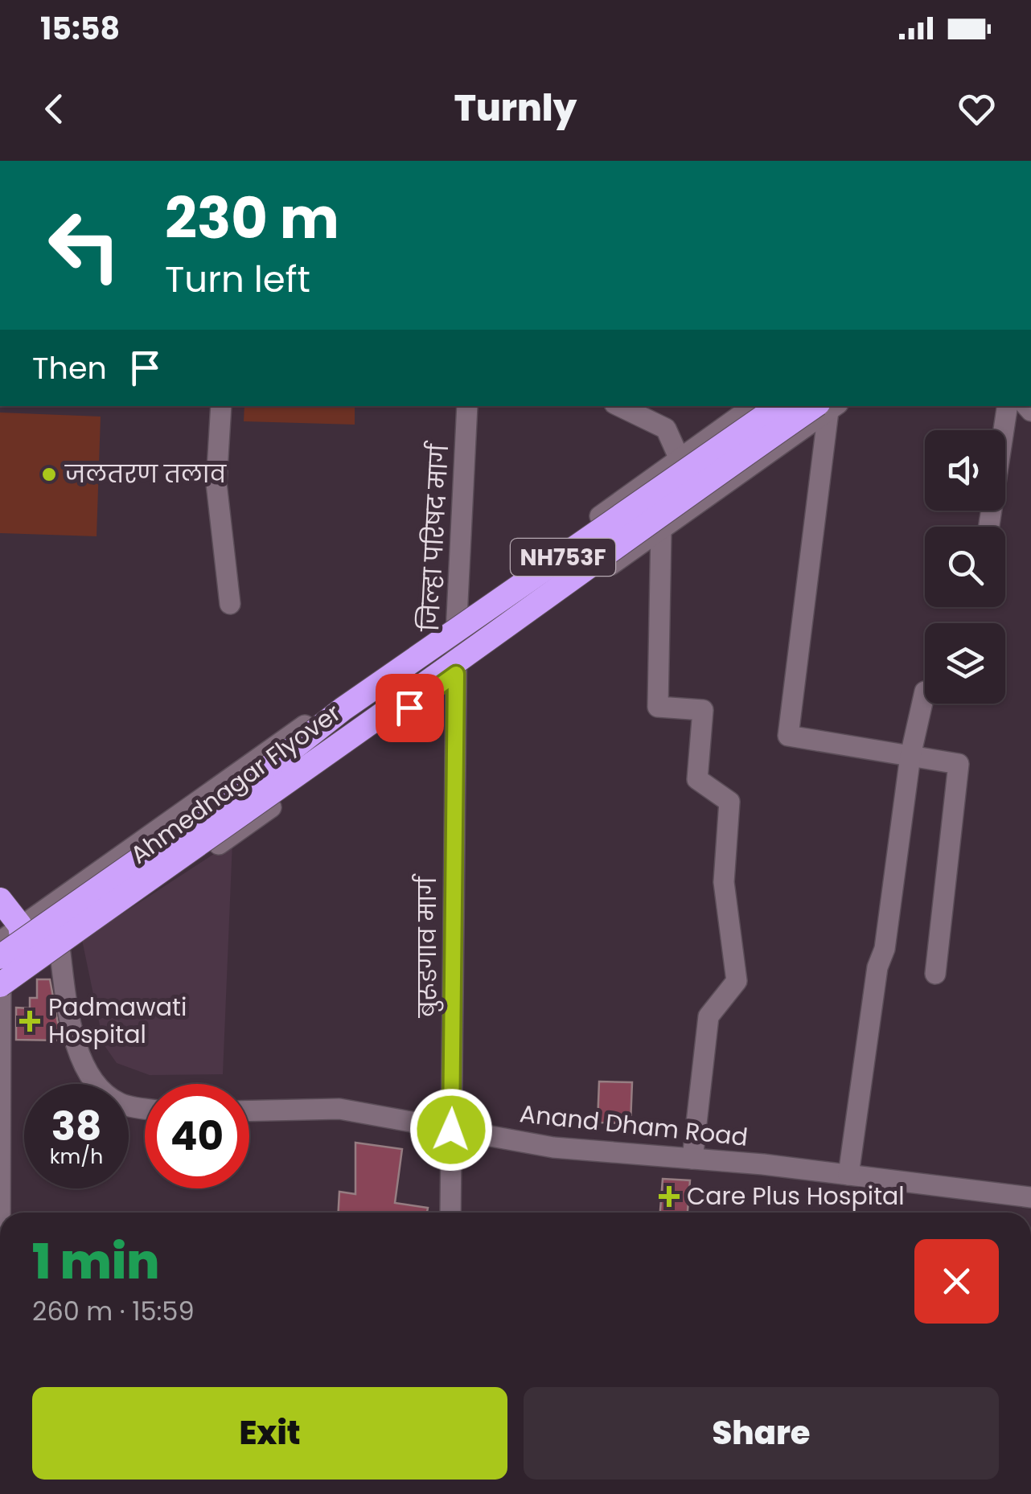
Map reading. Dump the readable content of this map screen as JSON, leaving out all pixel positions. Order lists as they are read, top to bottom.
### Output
{
  "streets": {
    "highway": ["NH753F", "Ahmednagar Flyover"],
    "street": ["जिल्हा परिषद मार्ग", "बुरूडगाव मार्ग", "Anand Dham Road"]
  },
  "crossings": [
    ["जिल्हा परिषद मार्ग", "बुरूडगाव मार्ग"],
    ["बुरूडगाव मार्ग", "Anand Dham Road"]
  ],
  "places": {
    "other": ["जलतरण तलाव"],
    "health": ["Padmawati Hospital", "Care Plus Hospital"]
  },
  "page": {
    "status": "15:58",
    "header": "Turnly",
    "turn": ["230 m", "Turn left"],
    "then": "Then",
    "speed": "38 km/h",
    "limit": "40",
    "heading": ["1 min", "260 m · 15:59"],
    "buttons": ["Exit", "Share"]
  }
}
